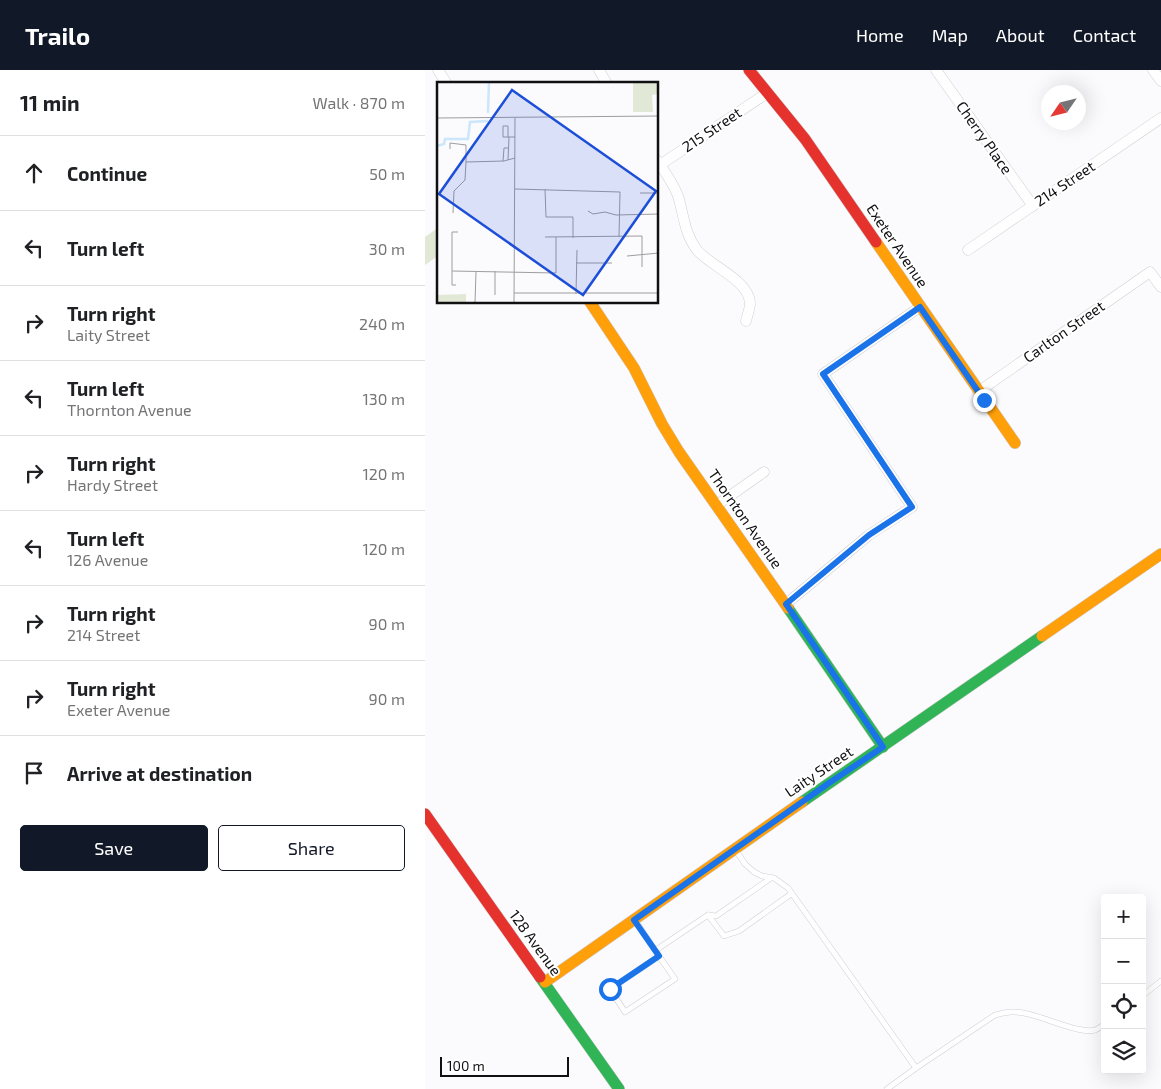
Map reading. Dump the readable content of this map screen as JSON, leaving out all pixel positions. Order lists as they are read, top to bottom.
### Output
{
  "streets": {
    "street": [
      "215 Street",
      "Cherry Place",
      "214 Street",
      "Exeter Avenue",
      "Carlton Street",
      "Thornton Avenue",
      "Laity Street",
      "128 Avenue"
    ]
  },
  "crossings": [
    ["215 Street", "Exeter Avenue"],
    ["Cherry Place", "214 Street"],
    ["Exeter Avenue", "Carlton Street"],
    ["Thornton Avenue", "Laity Street"],
    ["Laity Street", "128 Avenue"]
  ],
  "scale_bar": "100 m",
  "north": "bottom left",
  "page": {
    "header": "Trailo",
    "nav": [
      "Home",
      "Map",
      "About",
      "Contact"
    ],
    "heading": ["11 min", "Walk · 870 m"],
    "list": [
      ["Continue", "50 m"],
      ["Turn left", "30 m"],
      ["Turn right", "Laity Street", "240 m"],
      ["Turn left", "Thornton Avenue", "130 m"],
      ["Turn right", "Hardy Street", "120 m"],
      ["Turn left", "126 Avenue", "120 m"],
      ["Turn right", "214 Street", "90 m"],
      ["Turn right", "Exeter Avenue", "90 m"],
      "Arrive at destination"
    ],
    "buttons": ["Save", "Share"],
    "map_buttons": ["+", "−"],
    "scale": "100 m"
  }
}
